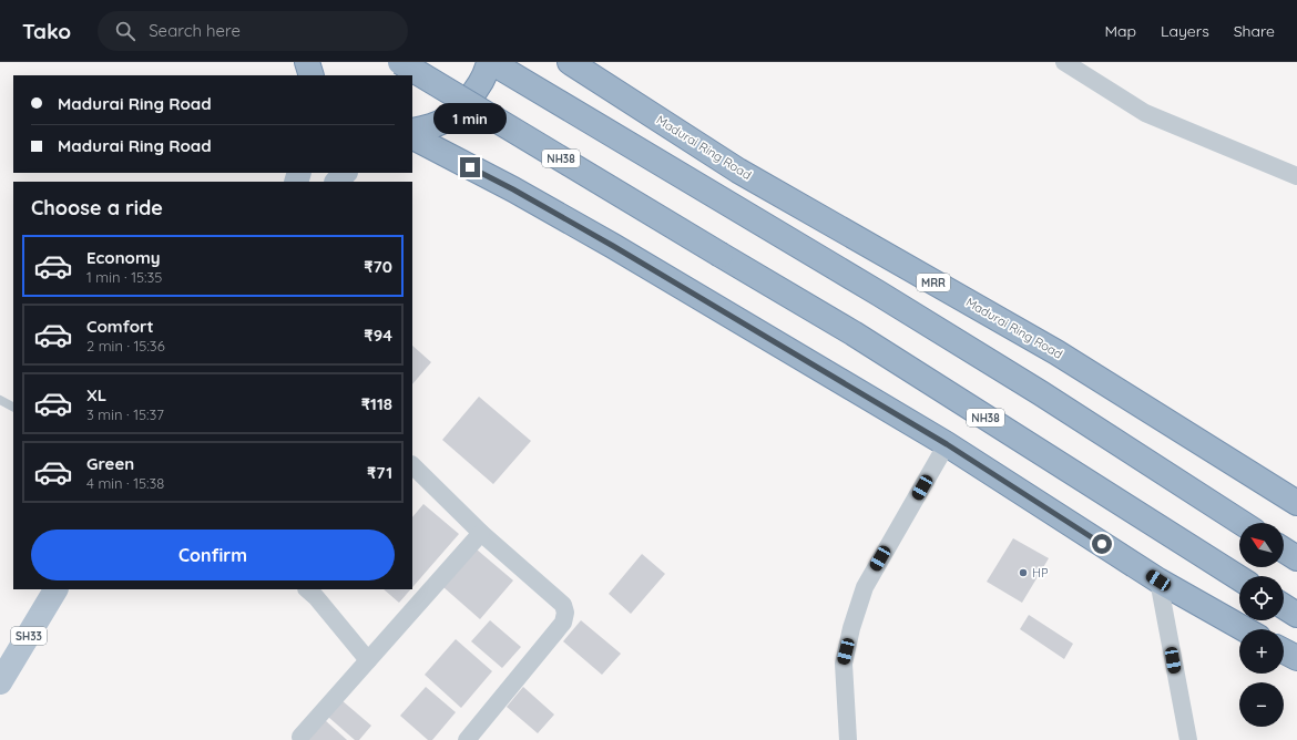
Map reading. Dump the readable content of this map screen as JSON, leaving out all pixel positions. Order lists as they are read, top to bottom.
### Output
{
  "streets": {
    "highway": ["Madurai Ring Road", "NH38", "MRR"],
    "main road": ["SH33"]
  },
  "places": ["HP"],
  "north": "top left",
  "page": {
    "header": "Tako",
    "search": "Search here",
    "nav": ["Map", "Layers", "Share"],
    "banner": ["Madurai Ring Road", "Madurai Ring Road"],
    "bubble": "1 min",
    "heading": "Choose a ride",
    "list": [
      {
        "name": "Economy",
        "note": "1 min · 15:35",
        "value": "₹70"
      },
      {
        "name": "Comfort",
        "note": "2 min · 15:36",
        "value": "₹94"
      },
      {
        "name": "XL",
        "note": "3 min · 15:37",
        "value": "₹118"
      },
      {
        "name": "Green",
        "note": "4 min · 15:38",
        "value": "₹71"
      }
    ],
    "buttons": "Confirm",
    "map_buttons": ["+", "−"]
  }
}
